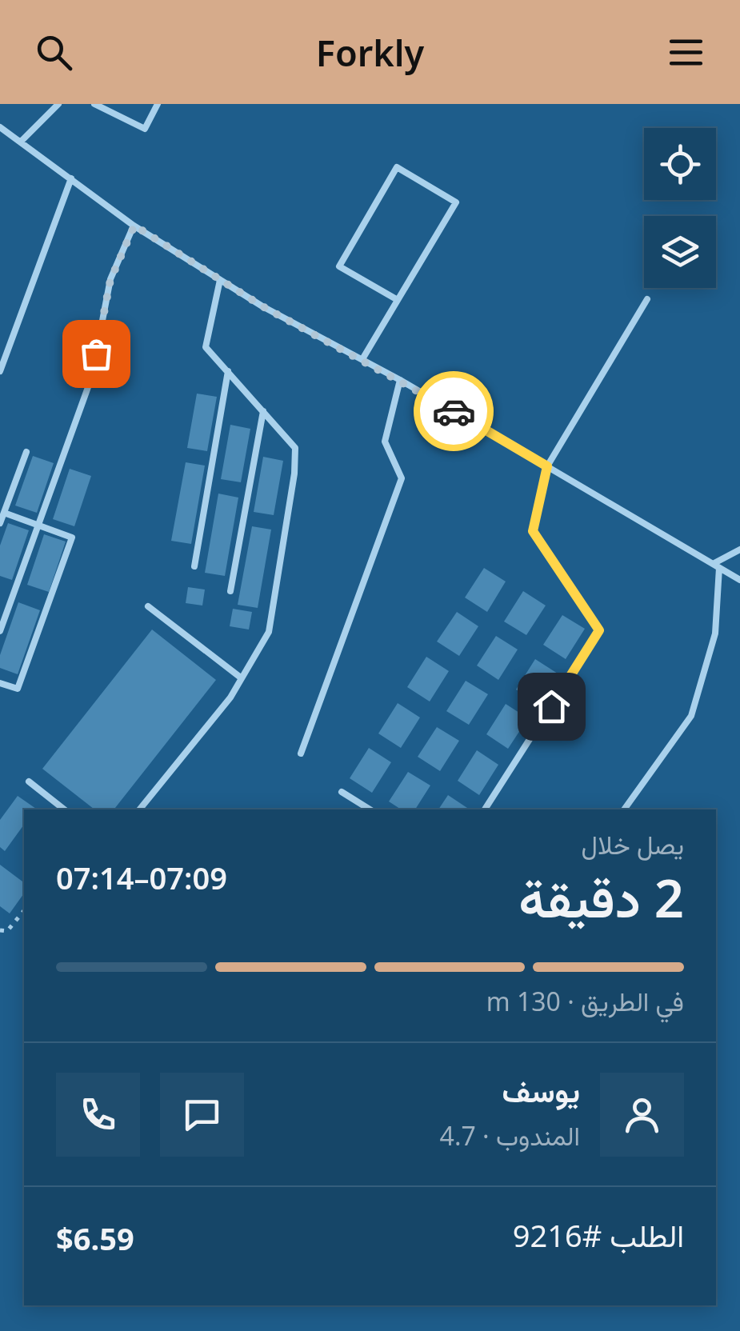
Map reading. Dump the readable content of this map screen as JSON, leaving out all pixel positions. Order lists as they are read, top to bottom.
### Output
{
  "page": {
    "header": "Forkly",
    "heading": ["2 دقيقة", "يصل خلال", "07:09–07:14"],
    "panel": [
      "يوسف",
      "المندوب · 4.7",
      "الطلب #9216",
      "$6.59"
    ],
    "bar": "في الطريق · 130 m"
  }
}
